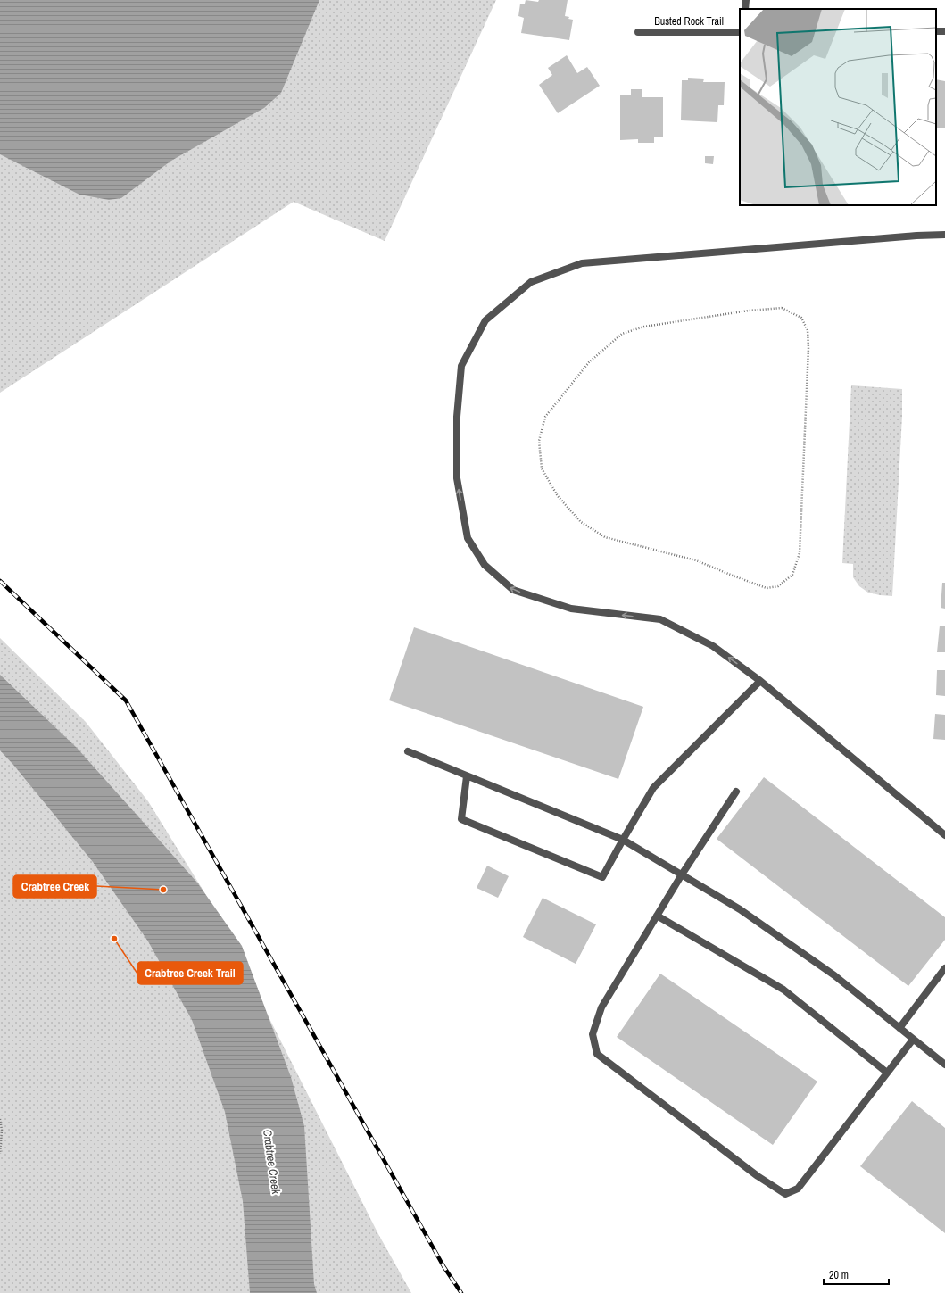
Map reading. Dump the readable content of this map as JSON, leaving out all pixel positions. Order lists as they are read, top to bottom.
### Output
{
  "streets": {
    "street": ["Busted Rock Trail"]
  },
  "water": ["Crabtree Creek"],
  "places": ["Crabtree Creek", "Crabtree Creek Trail"],
  "scale_bar": "20 m"
}
